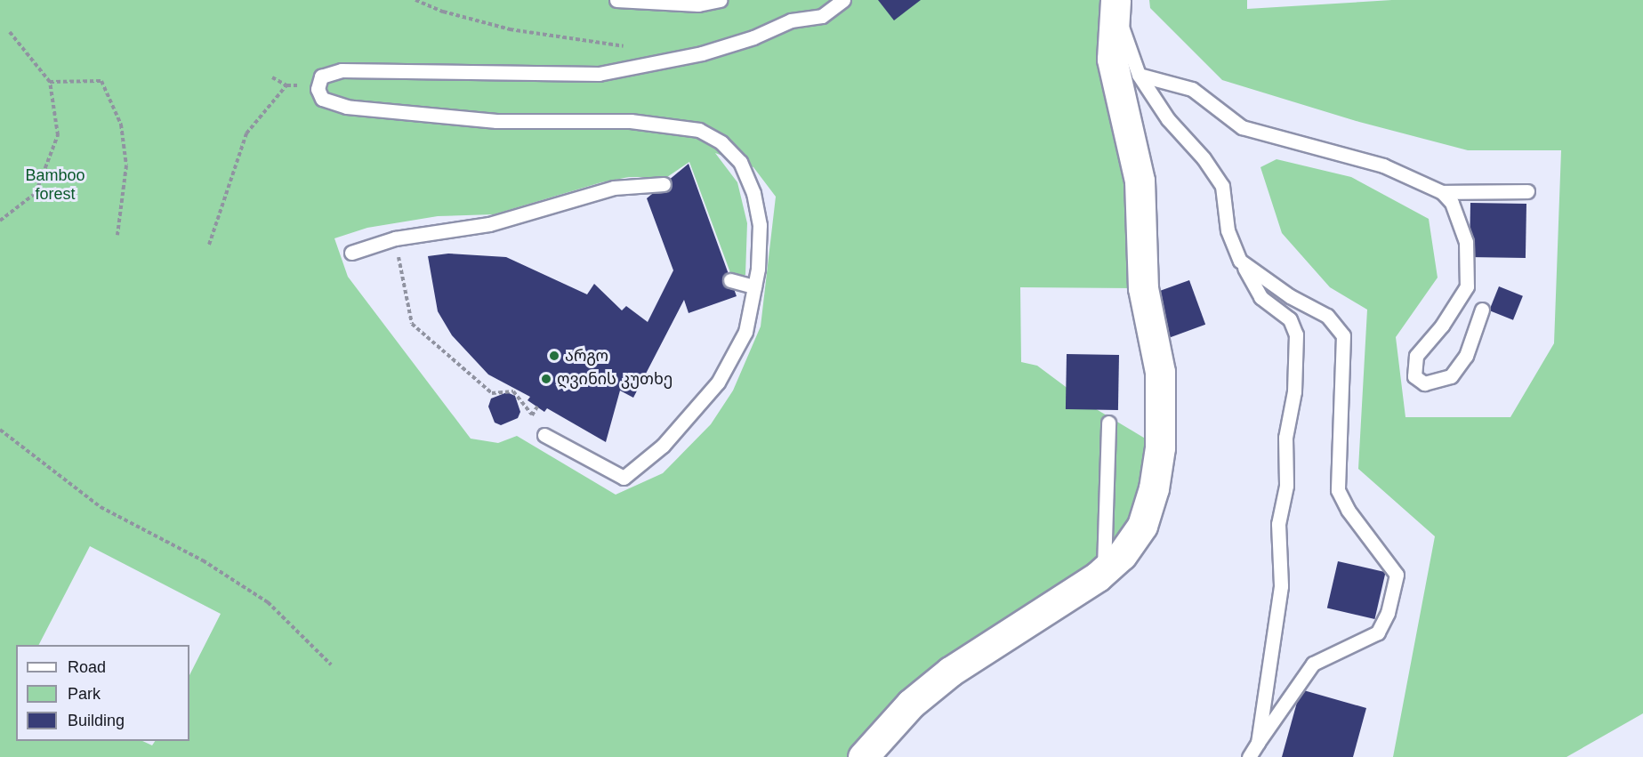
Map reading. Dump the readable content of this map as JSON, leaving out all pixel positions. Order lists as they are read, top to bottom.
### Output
{
  "parks": ["Bamboo forest"],
  "places": ["არგო", "ღვინის კუთხე"],
  "legend": ["Road", "Park", "Building"]
}
